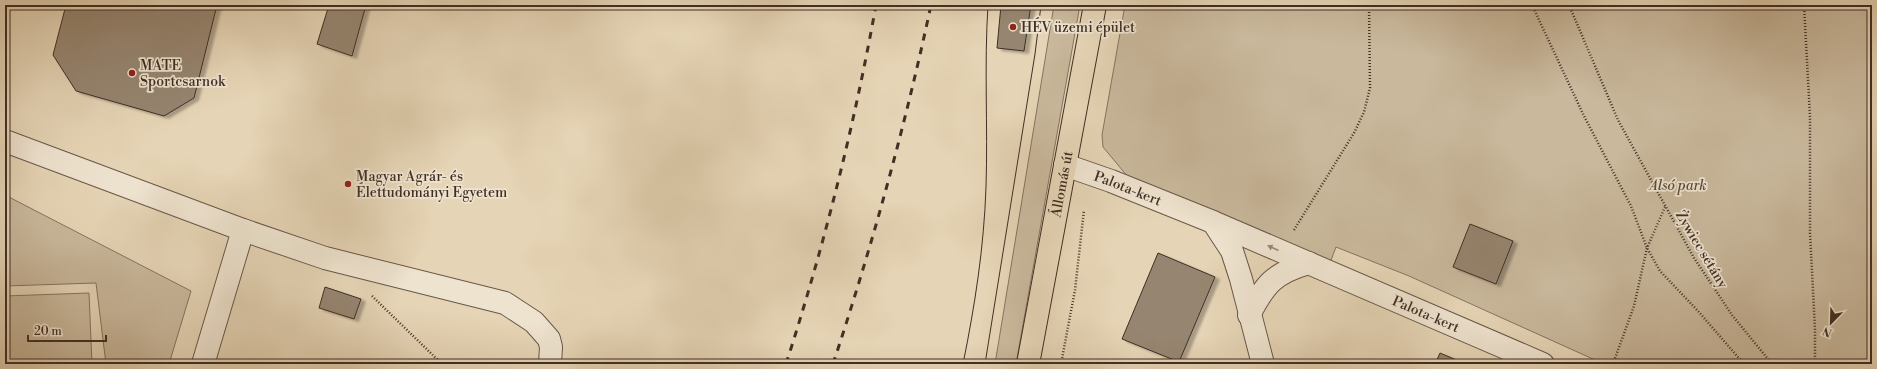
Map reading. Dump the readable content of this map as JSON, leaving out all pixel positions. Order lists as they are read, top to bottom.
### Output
{
  "streets": {
    "main road": ["Állomás út"],
    "street": ["Palota-kert"],
    "path": ["Żywiec sétány"]
  },
  "crossings": [
    ["Állomás út", "Palota-kert"]
  ],
  "parks": ["Alsó park"],
  "places": ["HÉV üzemi épület", "MATE Sportcsarnok", "Magyar Agrár- és Élettudományi Egyetem"],
  "scale_bar": "20 m",
  "north": "bottom left"
}
